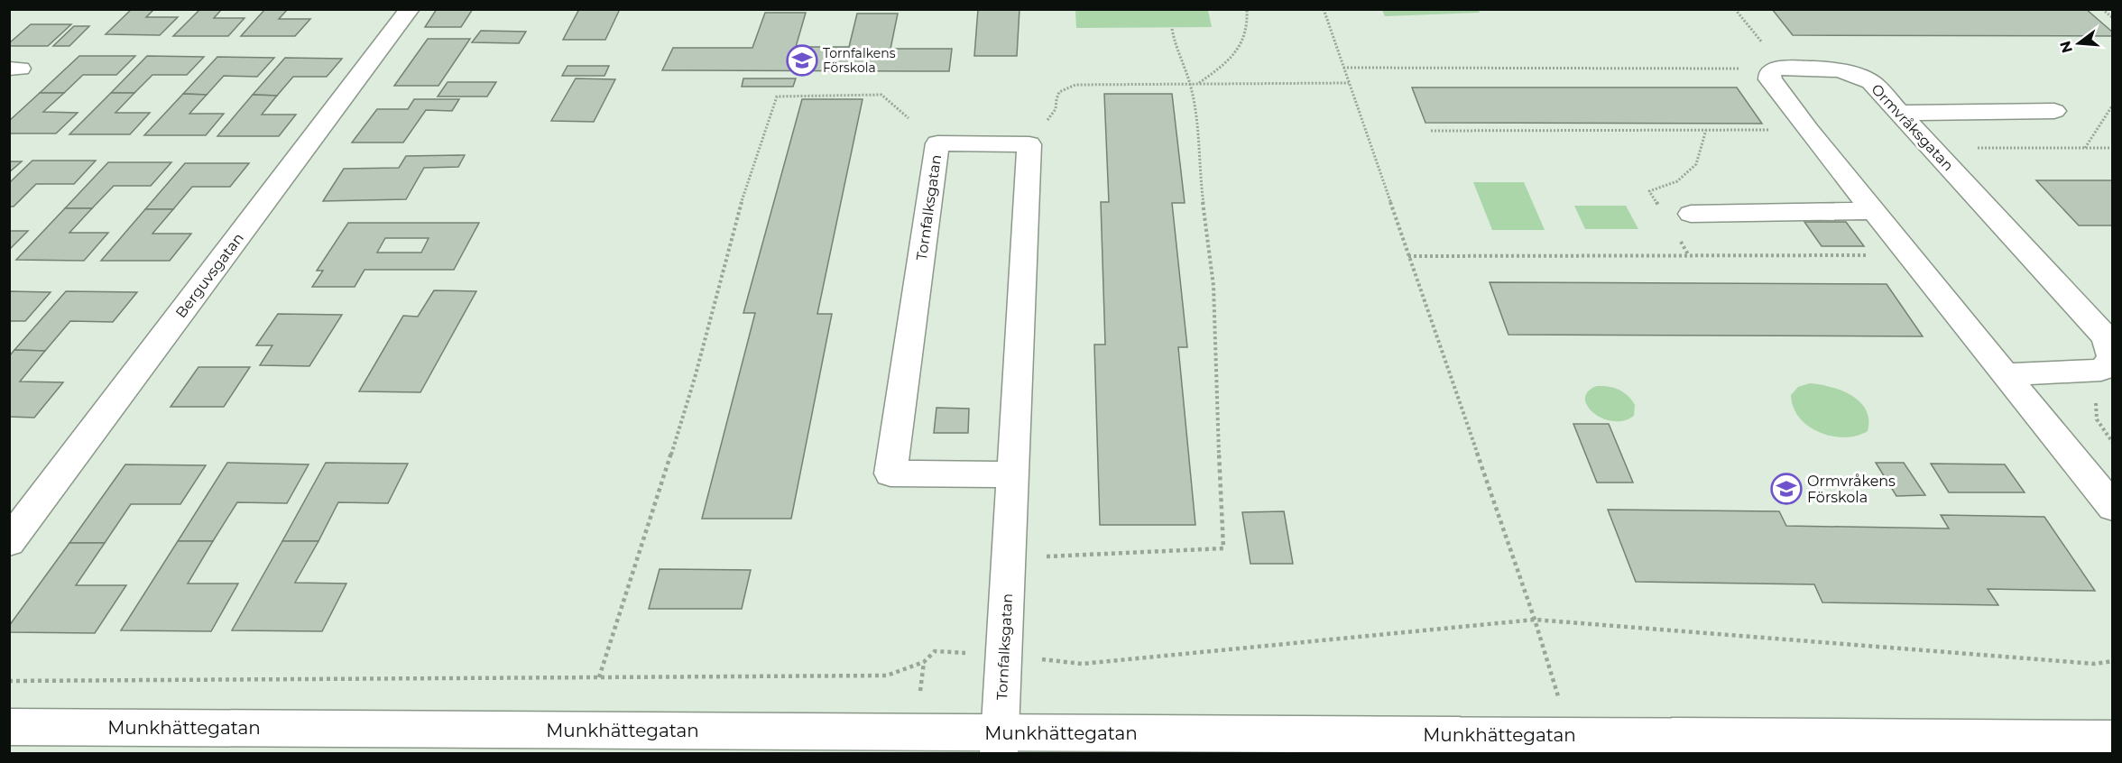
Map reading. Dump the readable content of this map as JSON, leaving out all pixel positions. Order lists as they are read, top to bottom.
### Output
{
  "streets": {
    "street": [
      "Ormvråksgatan",
      "Tornfalksgatan",
      "Berguvsgatan",
      "Munkhättegatan"
    ]
  },
  "crossings": [
    ["Tornfalksgatan", "Munkhättegatan"]
  ],
  "places": {
    "school or university": ["Tornfalkens Förskola", "Ormvråkens Förskola"]
  },
  "north": "left"
}
